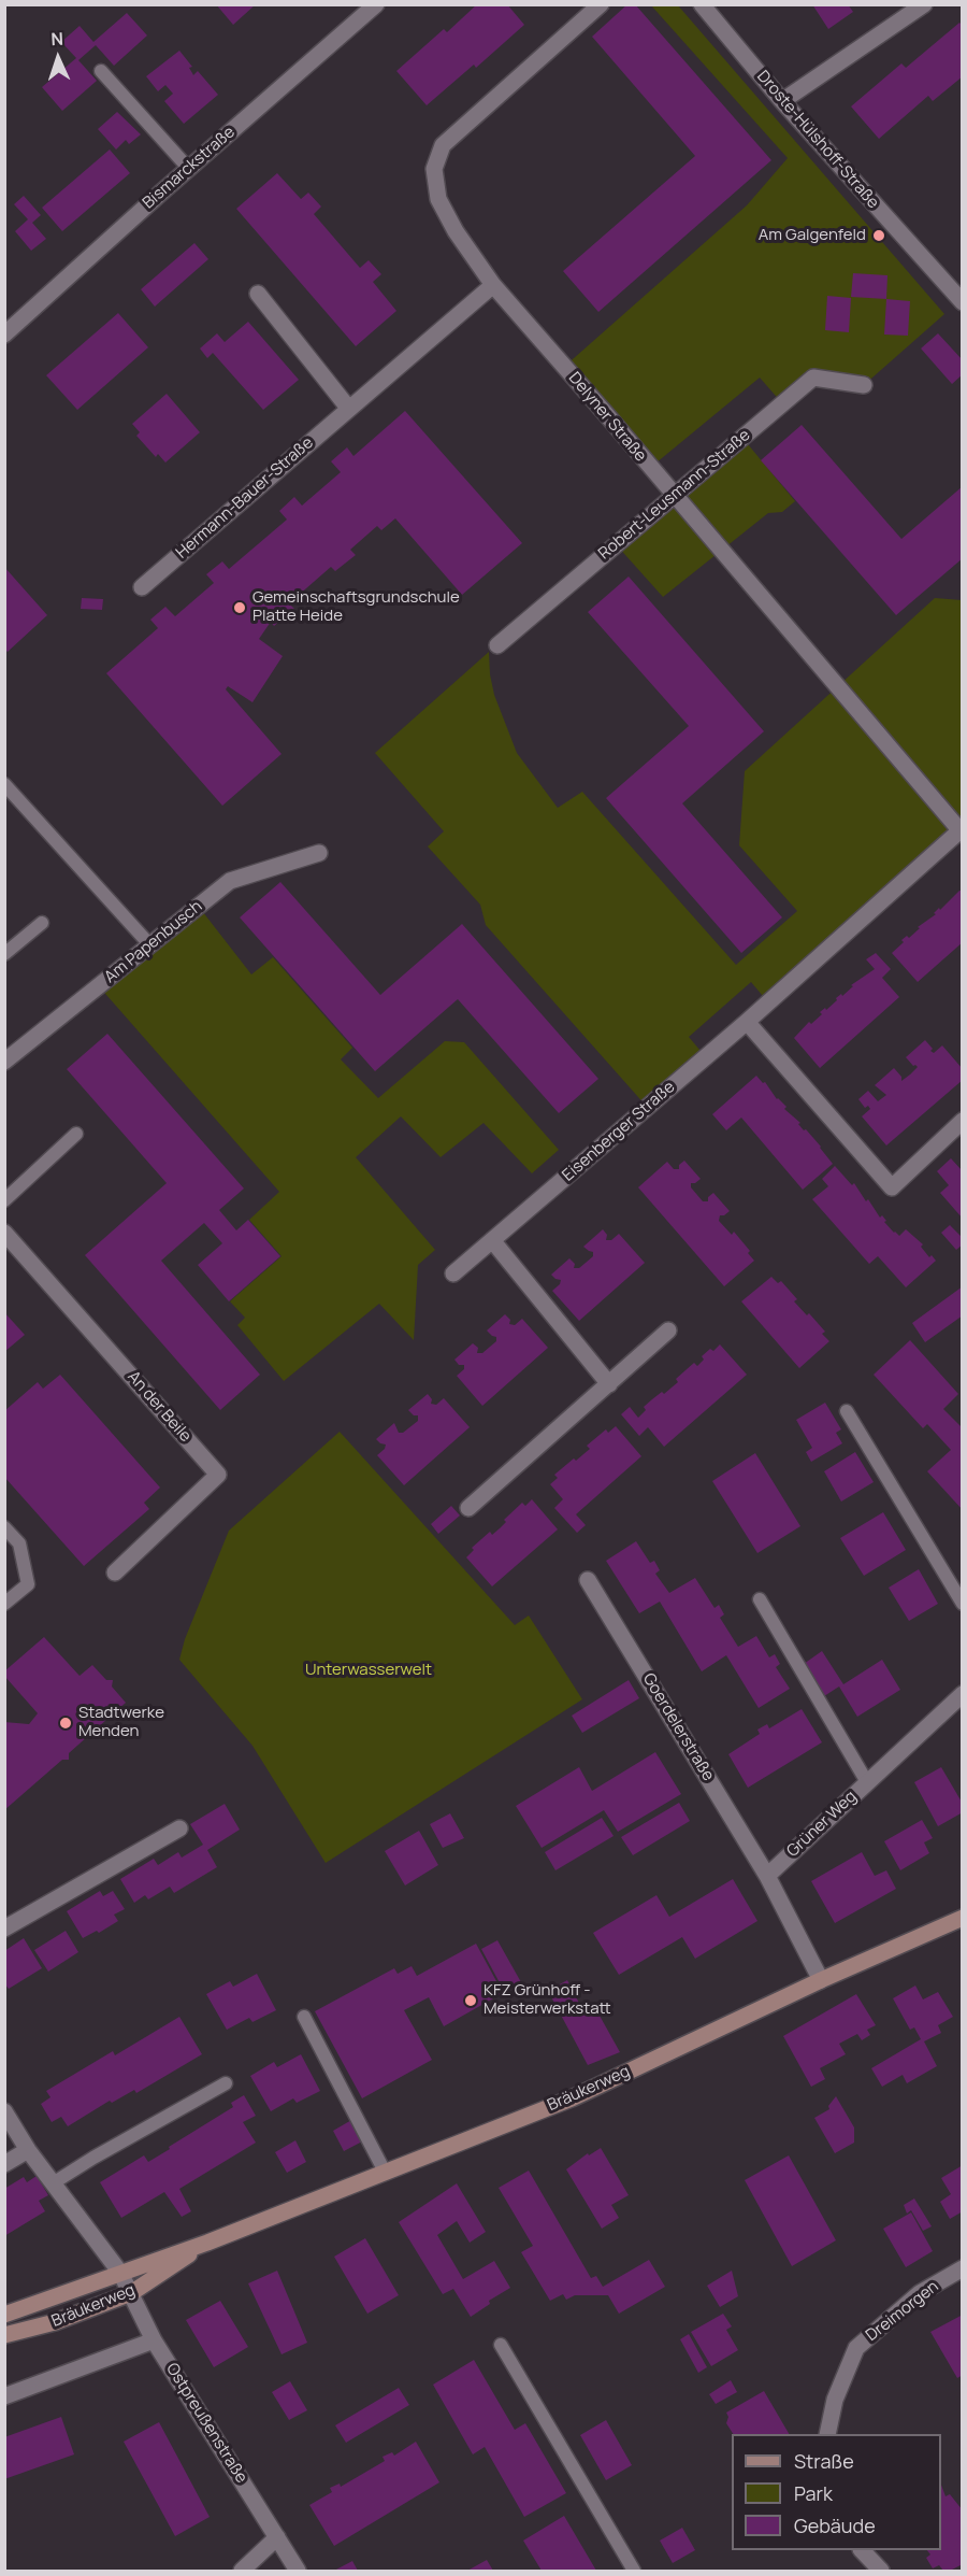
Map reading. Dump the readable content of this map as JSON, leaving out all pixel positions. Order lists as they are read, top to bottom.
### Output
{
  "streets": {
    "main road": ["Bräukerweg"],
    "street": [
      "Droste-Hülshoff-Straße",
      "Bismarckstraße",
      "Delyner Straße",
      "Robert-Leusmann-Straße",
      "Hermann-Bauer-Straße",
      "Am Papenbusch",
      "Eisenberger Straße",
      "An der Beile",
      "Goerdelerstraße",
      "Grüner Weg",
      "Dreimorgen",
      "Ostpreußenstraße"
    ]
  },
  "crossings": [
    ["Delyner Straße", "Robert-Leusmann-Straße"],
    ["Delyner Straße", "Hermann-Bauer-Straße"],
    ["Delyner Straße", "Eisenberger Straße"],
    ["Goerdelerstraße", "Grüner Weg"],
    ["Bräukerweg", "Ostpreußenstraße"]
  ],
  "parks": ["Unterwasserwelt"],
  "places": [
    "Am Galgenfeld",
    "Gemeinschaftsgrundschule Platte Heide",
    "Stadtwerke Menden",
    "KFZ Grünhoff - Meisterwerkstatt"
  ],
  "legend": ["Straße", "Park", "Gebäude"],
  "north": "top"
}
